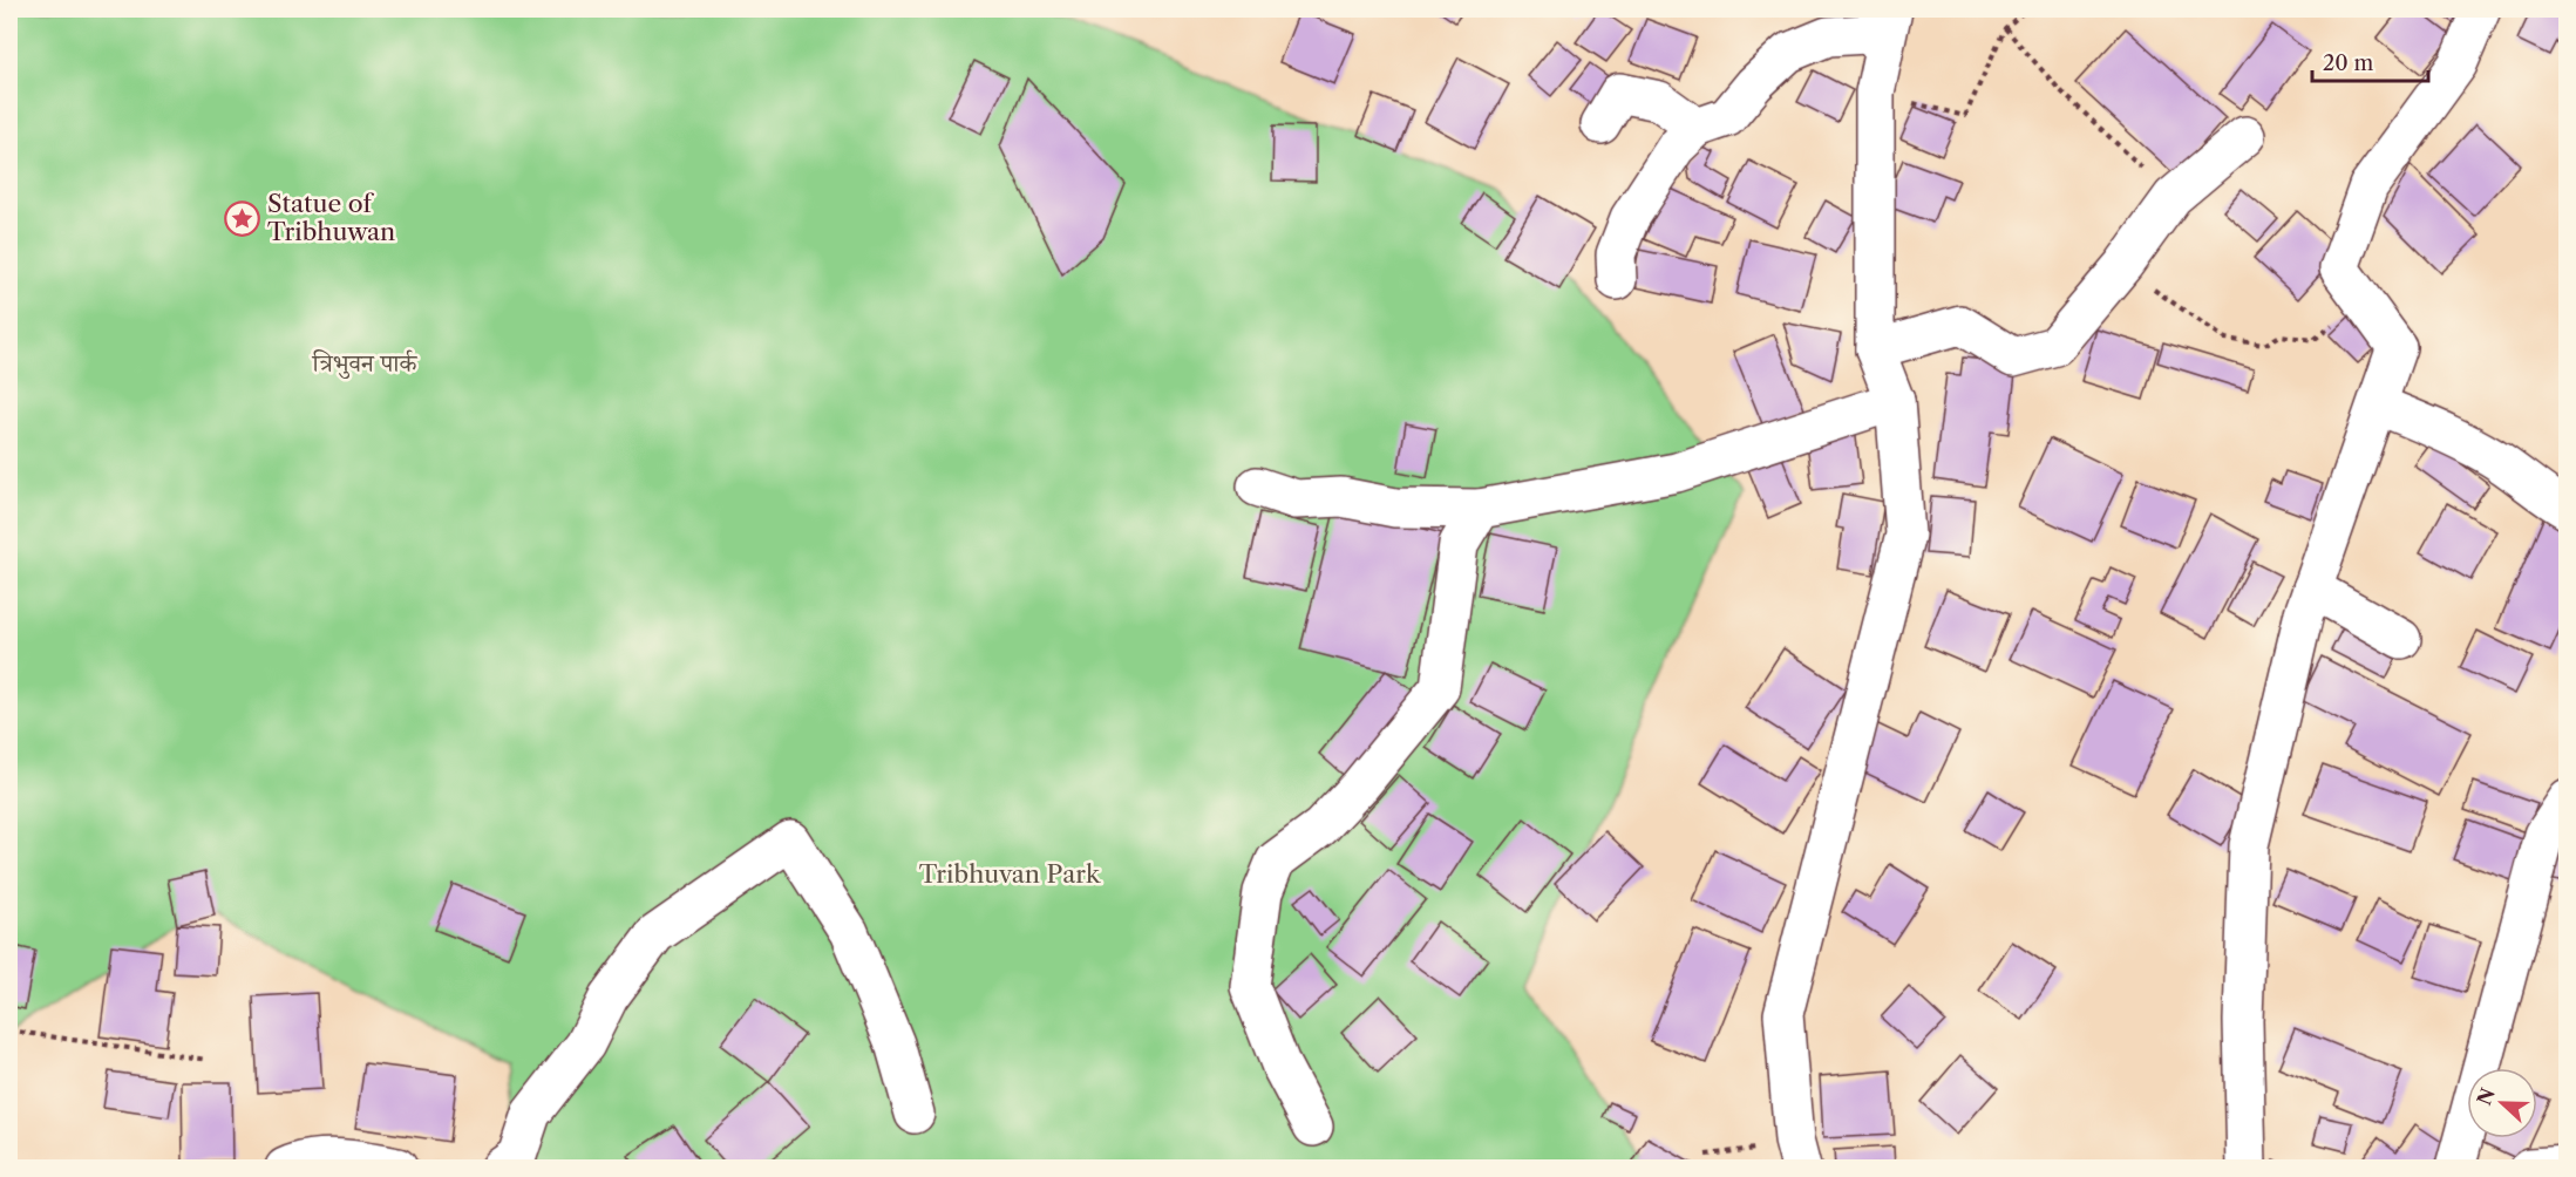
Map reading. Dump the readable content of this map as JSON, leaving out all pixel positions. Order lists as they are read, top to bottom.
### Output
{
  "parks": ["त्रिभुवन पार्क", "Tribhuvan Park"],
  "places": {
    "place": ["Statue of Tribhuwan"]
  },
  "scale_bar": "20 m",
  "north": "left"
}
